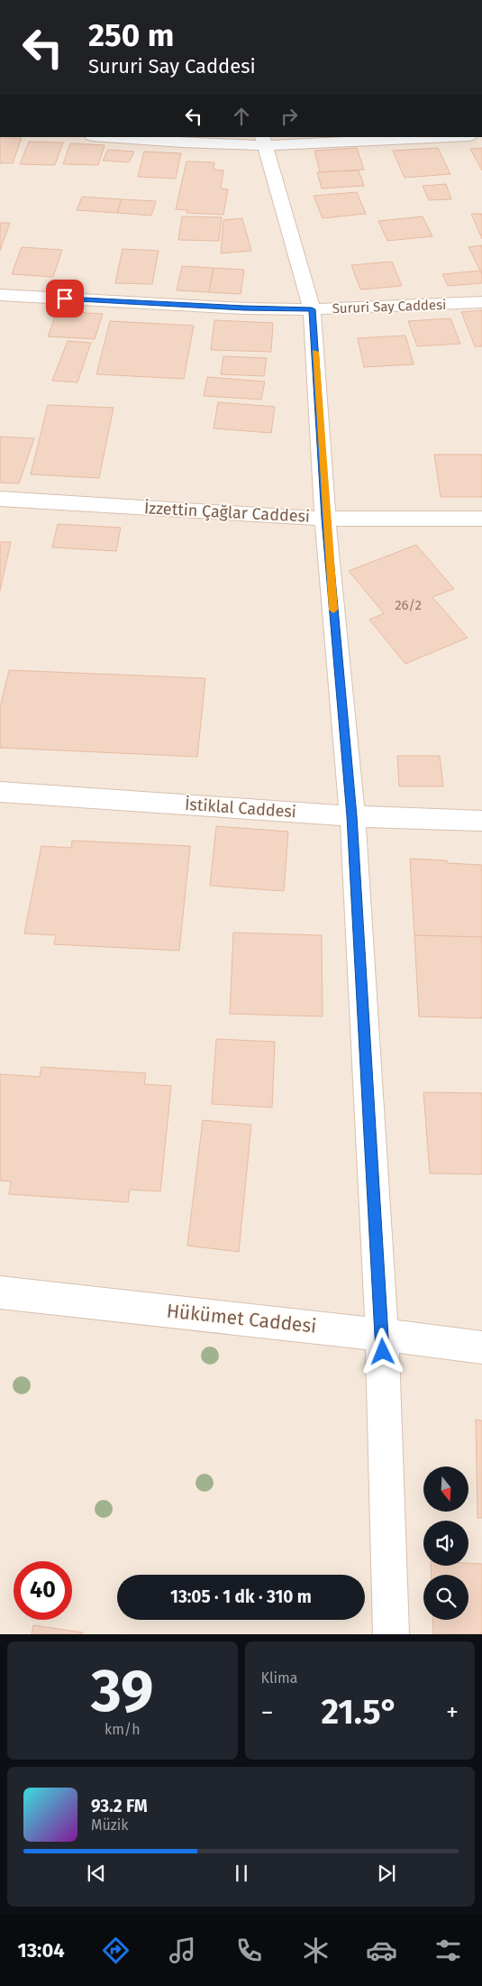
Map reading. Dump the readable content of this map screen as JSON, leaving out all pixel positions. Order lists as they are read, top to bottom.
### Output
{
  "streets": {
    "street": [
      "Sururi Say Caddesi",
      "İzzettin Çağlar Caddesi",
      "İstiklal Caddesi",
      "Hükümet Caddesi"
    ]
  },
  "house_numbers": ["26/2"],
  "north": "bottom",
  "page": {
    "turn": ["250 m", "Sururi Say Caddesi"],
    "limit": "40",
    "trip": "13:05 · 1 dk · 310 m",
    "tile": [
      ["39", "km/h"],
      "Klima"
    ],
    "heat": ["−", "21.5°", "+"],
    "song": ["93.2 FM", "Müzik"],
    "tabs": "13:04"
  }
}
